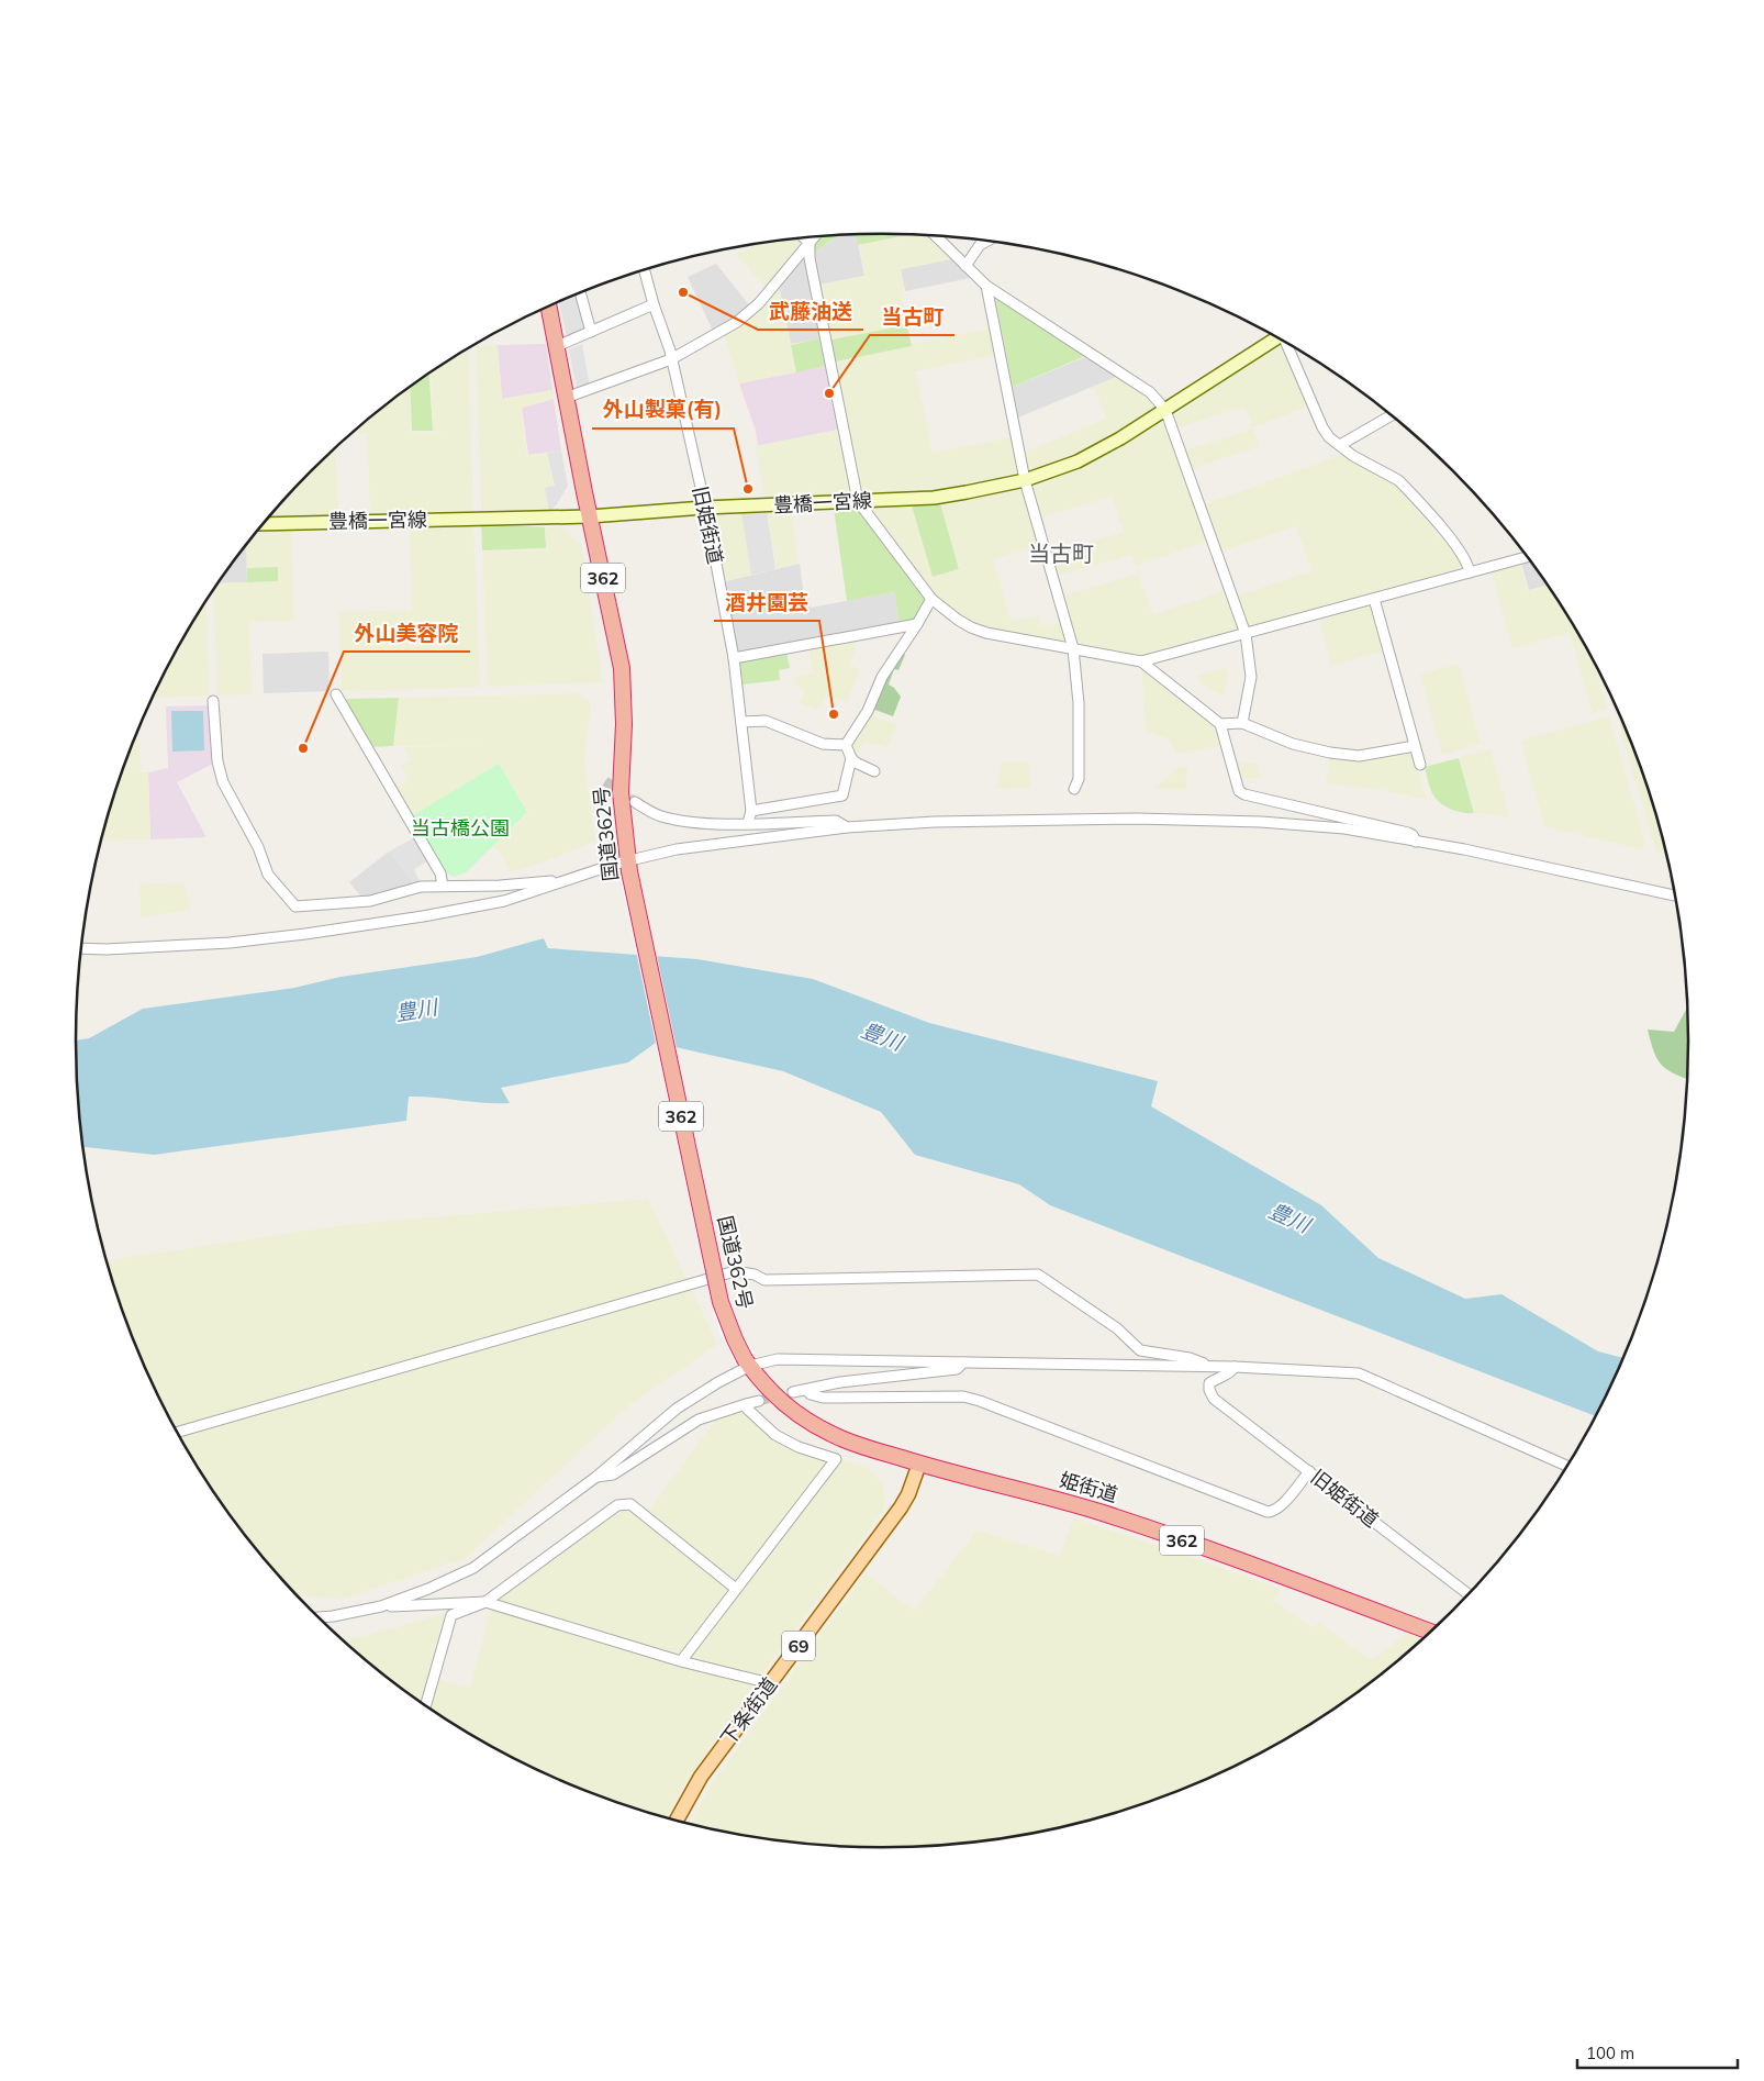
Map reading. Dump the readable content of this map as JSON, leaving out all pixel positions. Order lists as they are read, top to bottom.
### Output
{
  "streets": {
    "highway": ["362", "国道362号", "姫街道"],
    "main road": ["豊橋一宮線", "69", "下条街道"],
    "street": ["旧姫街道"]
  },
  "crossings": [
    ["豊橋一宮線", "旧姫街道"],
    ["豊橋一宮線", "国道362号"],
    ["国道362号", "姫街道"],
    ["姫街道", "下条街道"]
  ],
  "districts": ["当古町"],
  "water": ["豊川"],
  "parks": ["当古橋公園"],
  "places": [
    "武藤油送",
    "当古町",
    "外山製菓(有)",
    "酒井園芸",
    "外山美容院"
  ],
  "scale_bar": "100 m"
}
